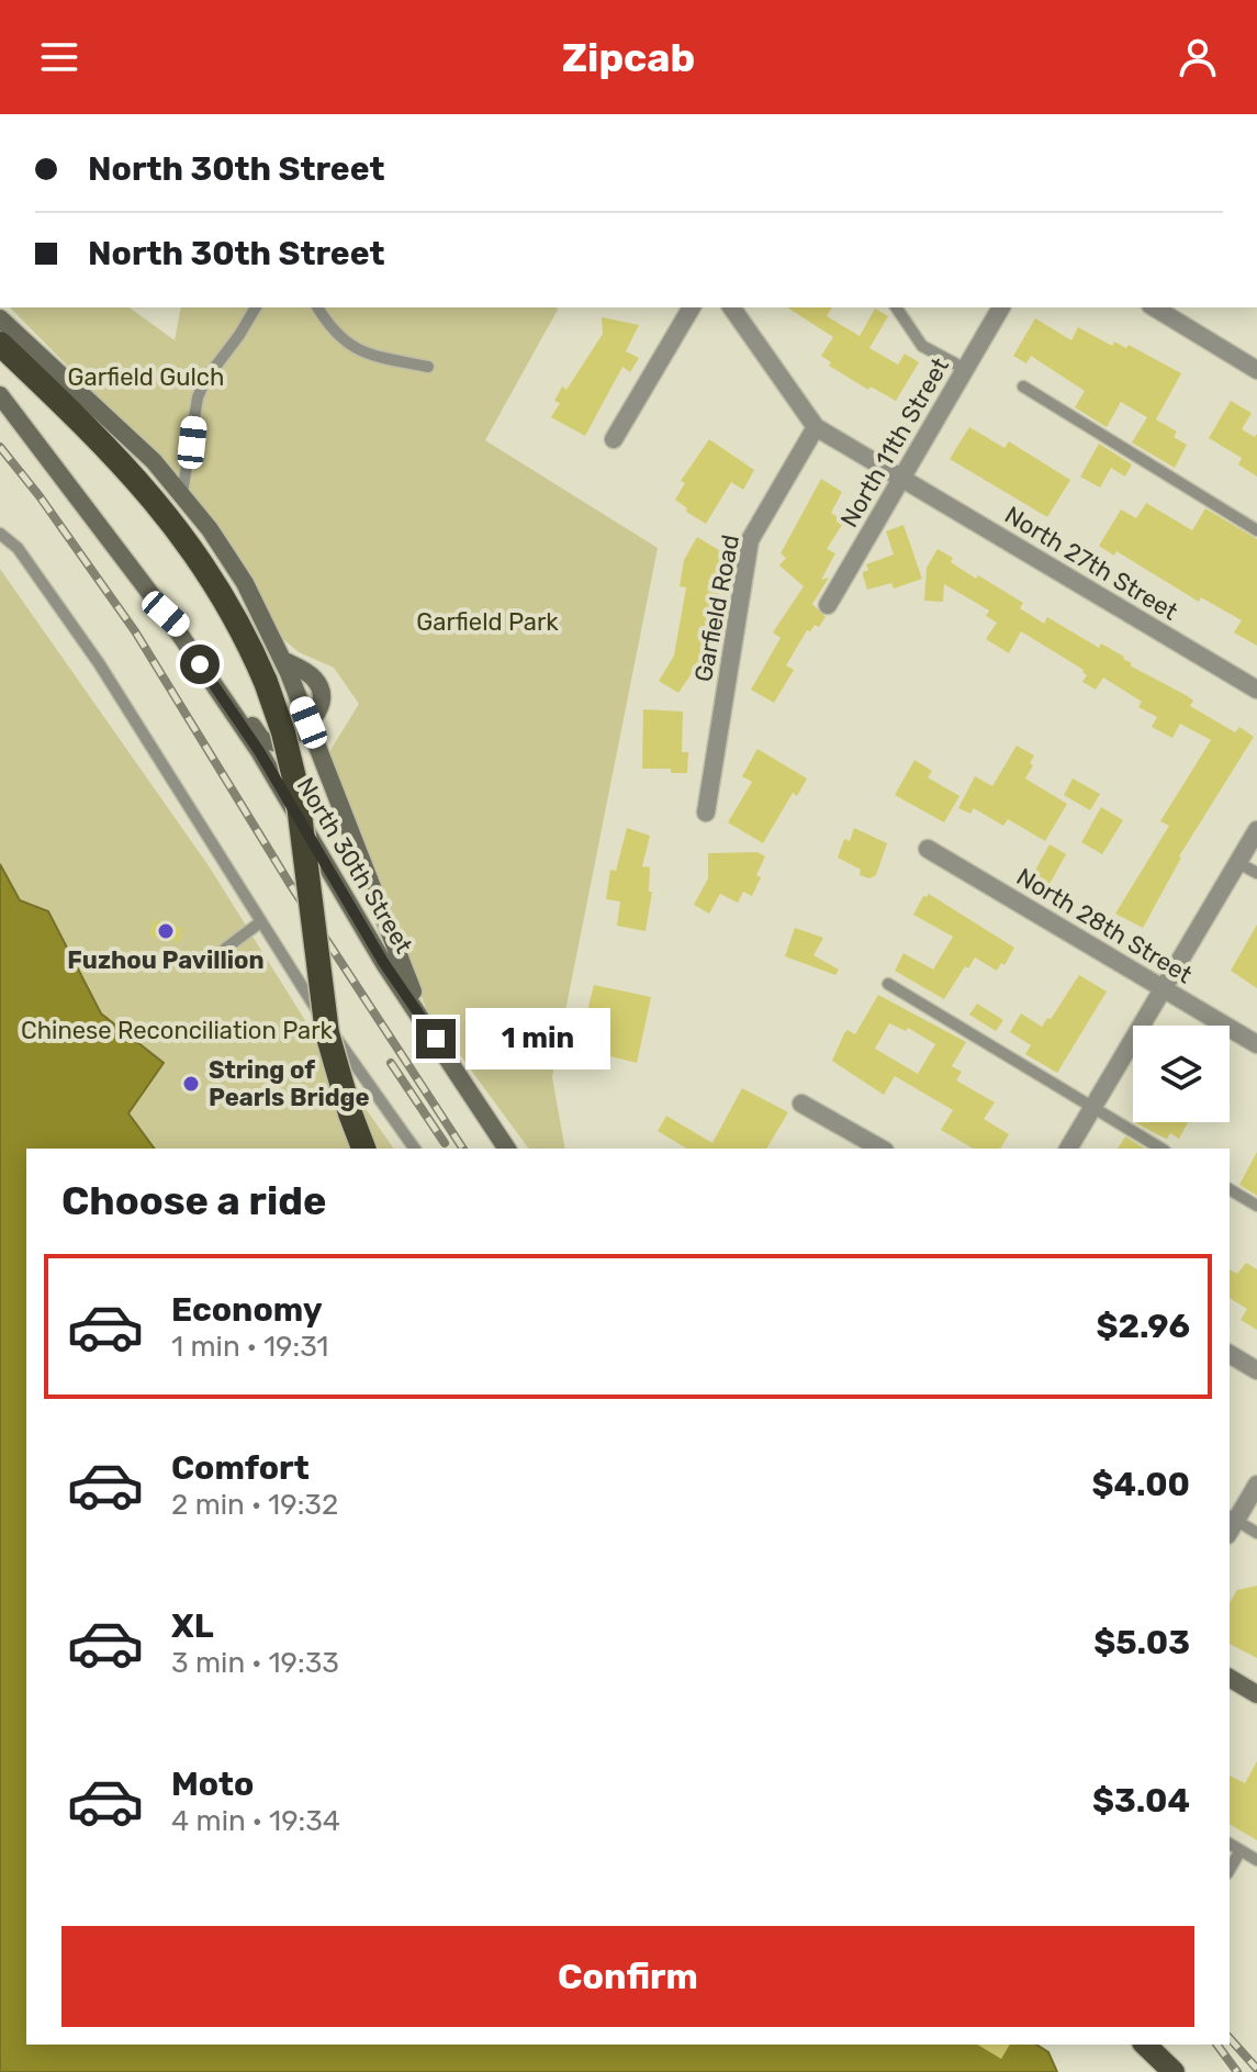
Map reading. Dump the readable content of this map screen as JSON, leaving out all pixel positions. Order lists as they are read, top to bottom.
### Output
{
  "streets": {
    "main road": ["North 30th Street"],
    "street": [
      "North 11th Street",
      "North 27th Street",
      "Garfield Road",
      "North 28th Street"
    ]
  },
  "crossings": [
    ["North 11th Street", "North 27th Street"],
    ["North 27th Street", "Garfield Road"]
  ],
  "parks": ["Garfield Gulch", "Garfield Park", "Chinese Reconciliation Park"],
  "places": ["Fuzhou Pavillion", "String of Pearls Bridge"],
  "page": {
    "header": "Zipcab",
    "banner": ["North 30th Street", "North 30th Street"],
    "bubble": "1 min",
    "heading": "Choose a ride",
    "list": [
      {
        "name": "Economy",
        "note": "1 min · 19:31",
        "value": "$2.96"
      },
      {
        "name": "Comfort",
        "note": "2 min · 19:32",
        "value": "$4.00"
      },
      {
        "name": "XL",
        "note": "3 min · 19:33",
        "value": "$5.03"
      },
      {
        "name": "Moto",
        "note": "4 min · 19:34",
        "value": "$3.04"
      }
    ],
    "buttons": "Confirm"
  }
}
